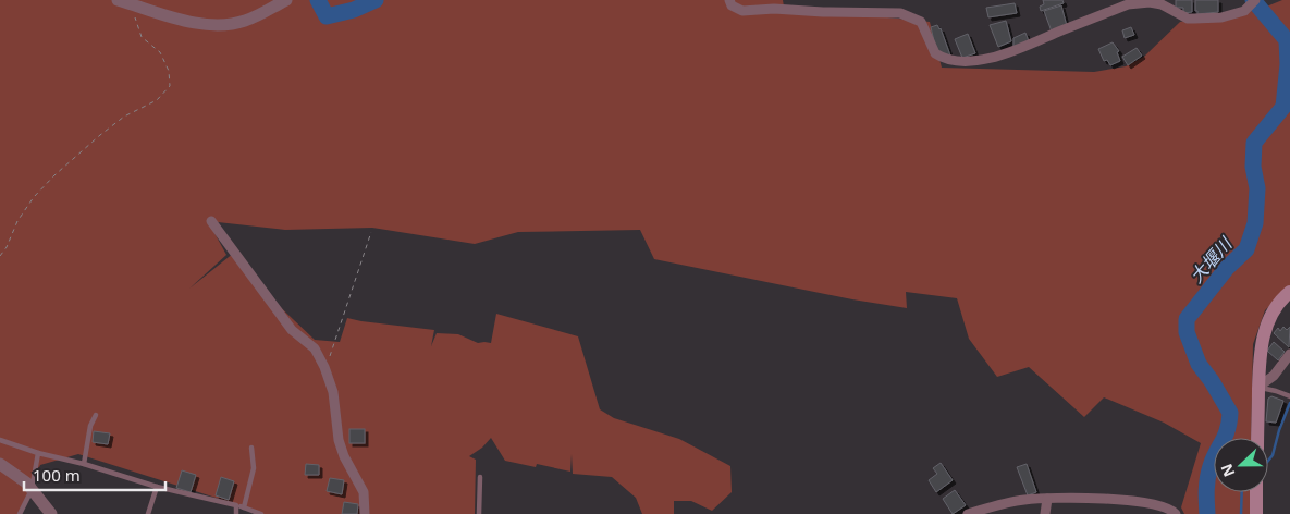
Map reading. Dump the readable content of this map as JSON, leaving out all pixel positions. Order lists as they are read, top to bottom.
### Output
{
  "water": ["大堰川"],
  "scale_bar": "100 m",
  "north": "left"
}
